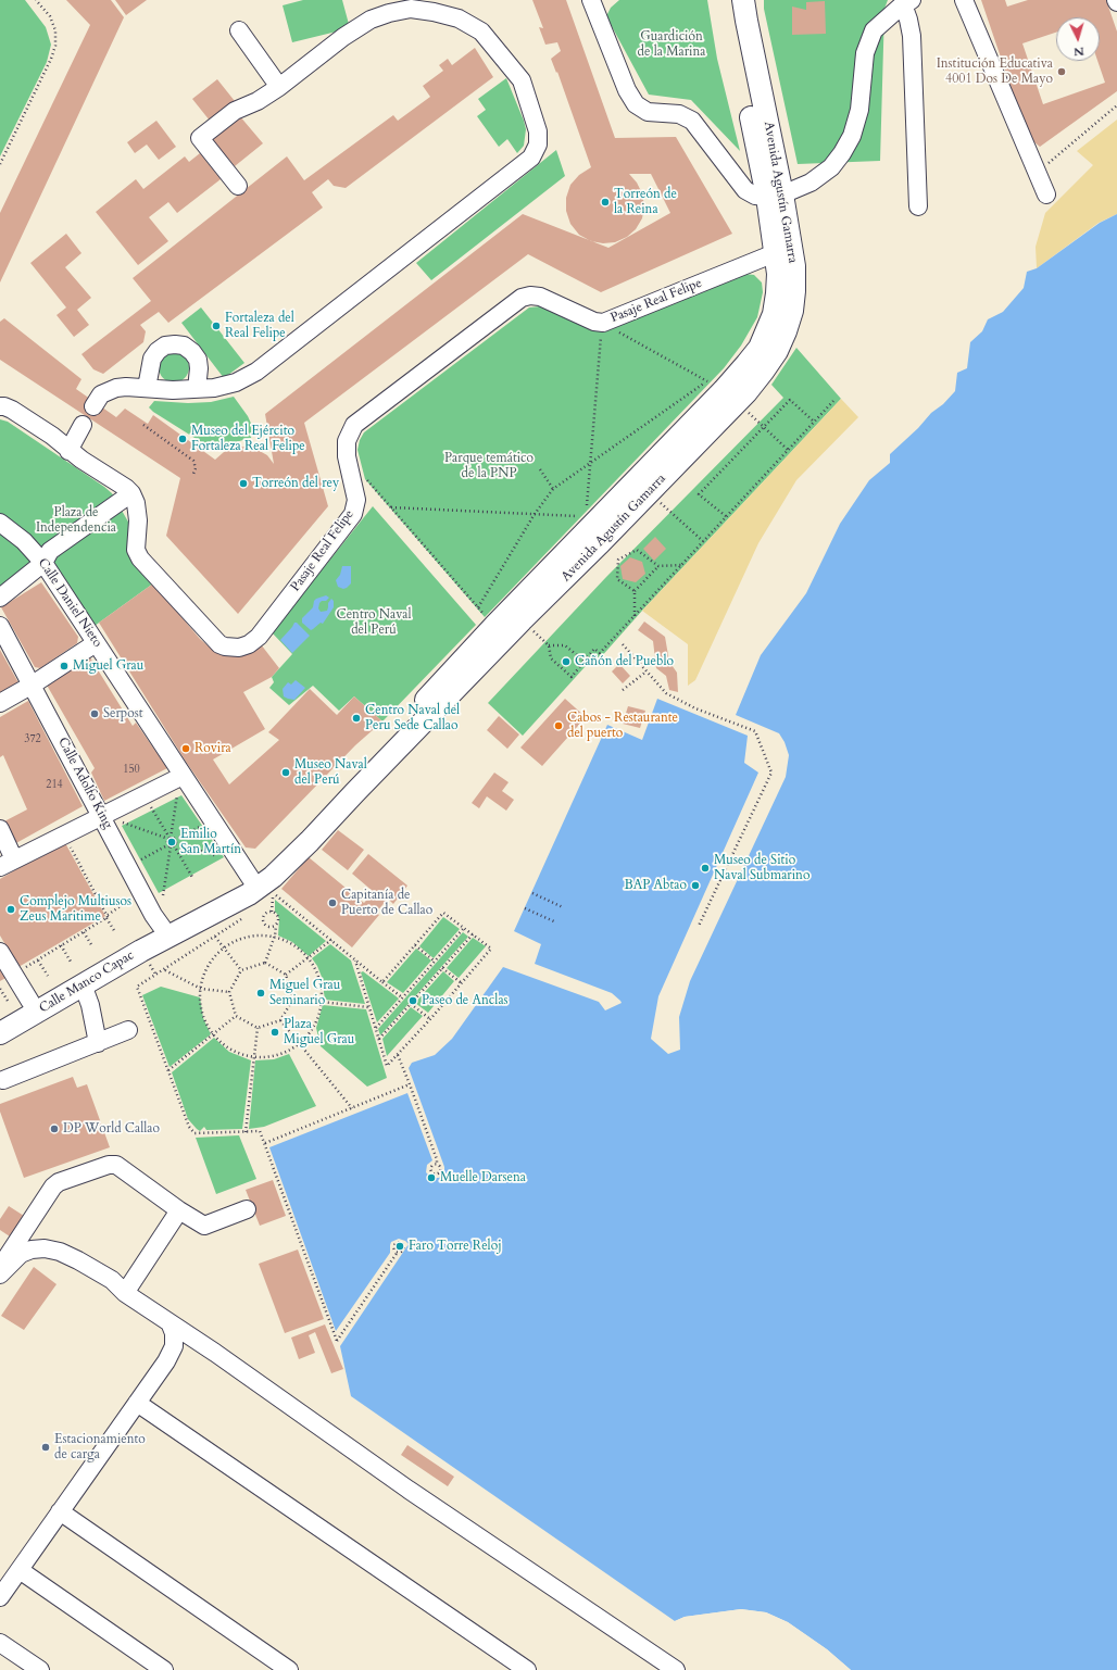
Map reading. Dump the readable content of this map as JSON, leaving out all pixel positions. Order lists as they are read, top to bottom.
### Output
{
  "streets": {
    "main road": ["Avenida Agustín Gamarra", "Calle Manco Capac"],
    "street": ["Pasaje Real Felipe", "Calle Daniel Nieto", "Calle Adolfo King"]
  },
  "crossings": [
    ["Avenida Agustín Gamarra", "Pasaje Real Felipe"],
    ["Avenida Agustín Gamarra", "Calle Daniel Nieto"],
    ["Avenida Agustín Gamarra", "Calle Adolfo King"],
    ["Avenida Agustín Gamarra", "Calle Manco Capac"],
    ["Calle Adolfo King", "Calle Manco Capac"]
  ],
  "parks": [
    "Guardición de la Marina",
    "Parque temático de la PNP",
    "Plaza de Independencia",
    "Centro Naval del Perú"
  ],
  "places": [
    "Institución Educativa 4001 Dos De Mayo",
    "Torreón de la Reina",
    "Fortaleza del Real Felipe",
    "Museo del Ejército Fortaleza Real Felipe",
    "Torreón del rey",
    "Cañón del Pueblo",
    "Miguel Grau",
    "Serpost",
    "Centro Naval del Peru Sede Callao",
    "Cabos - Restaurante del puerto",
    "Rovira",
    "Museo Naval del Perú",
    "Emilio San Martín",
    "Museo de Sitio Naval Submarino",
    "BAP Abtao",
    "Capitanía de Puerto de Callao",
    "Complejo Multiusos Zeus Maritime",
    "Miguel Grau Seminario",
    "Paseo de Anclas",
    "Plaza Miguel Grau",
    "DP World Callao",
    "Muelle Darsena",
    "Faro Torre Reloj",
    "Estacionamiento de carga"
  ],
  "house_numbers": ["372", "150", "214"],
  "north": "bottom"
}
